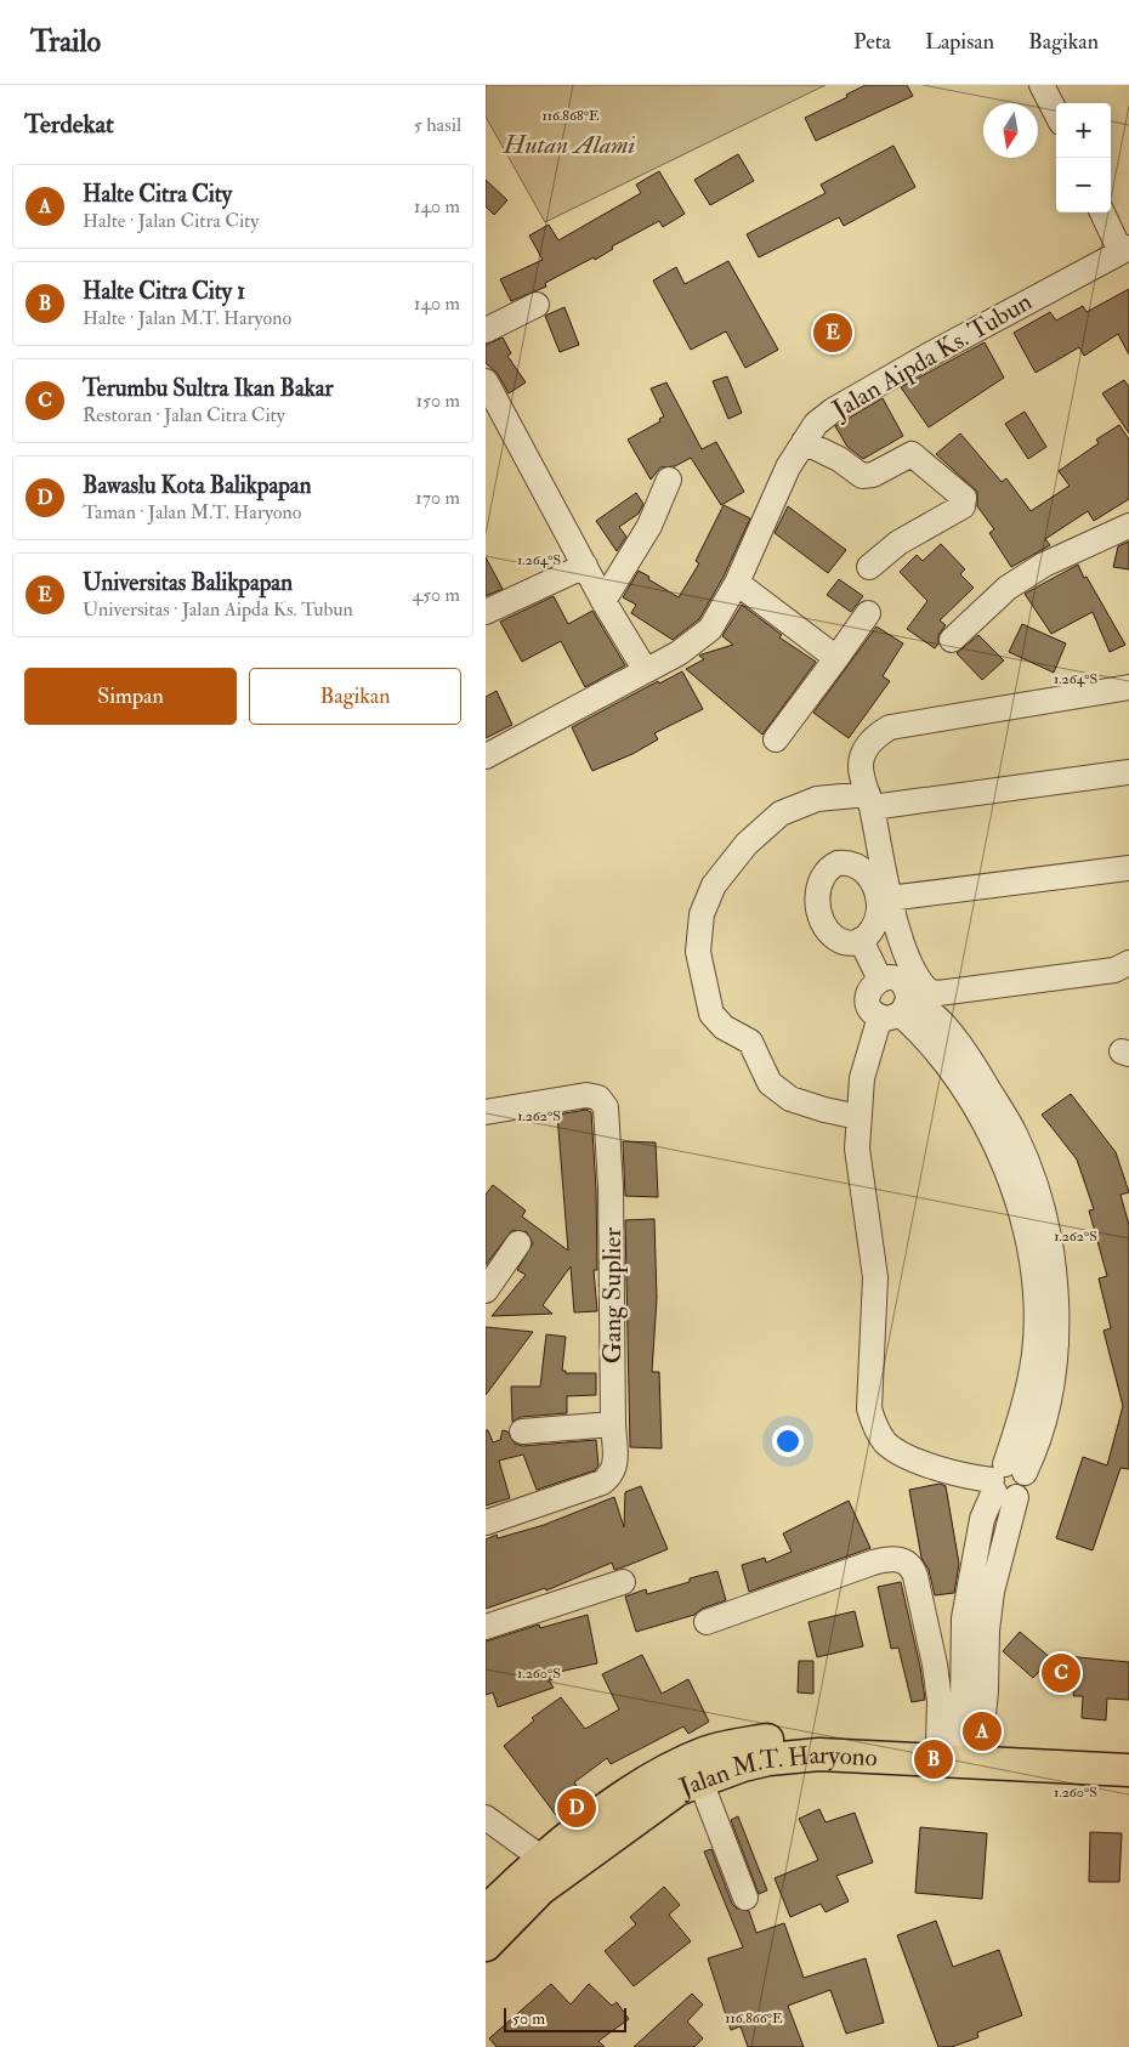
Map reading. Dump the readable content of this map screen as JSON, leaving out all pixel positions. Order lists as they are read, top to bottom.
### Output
{
  "streets": {
    "main road": ["Jalan M.T. Haryono"],
    "street": ["Jalan Aipda Ks. Tubun", "Gang Suplier"]
  },
  "parks": ["Hutan Alami"],
  "scale_bar": "50 m",
  "north": "bottom",
  "page": {
    "header": "Trailo",
    "nav": ["Peta", "Lapisan", "Bagikan"],
    "heading": ["Terdekat", "5 hasil"],
    "map_buttons": ["+", "−"],
    "list": [
      {
        "mark": "A",
        "name": "Halte Citra City",
        "note": "Halte · Jalan Citra City",
        "value": "140 m"
      },
      {
        "mark": "B",
        "name": "Halte Citra City 1",
        "note": "Halte · Jalan M.T. Haryono",
        "value": "140 m"
      },
      {
        "mark": "C",
        "name": "Terumbu Sultra Ikan Bakar",
        "note": "Restoran · Jalan Citra City",
        "value": "150 m"
      },
      {
        "mark": "D",
        "name": "Bawaslu Kota Balikpapan",
        "note": "Taman · Jalan M.T. Haryono",
        "value": "170 m"
      },
      {
        "mark": "E",
        "name": "Universitas Balikpapan",
        "note": "Universitas · Jalan Aipda Ks. Tubun",
        "value": "450 m"
      }
    ],
    "pins": [
      "E",
      "C",
      "A",
      "B",
      "D"
    ],
    "buttons": ["Simpan", "Bagikan"],
    "scale": "50 m"
  },
  "coordinates": [
    "116.868°E",
    "1.264°S",
    "1.262°S",
    "1.260°S",
    "116.866°E"
  ]
}
